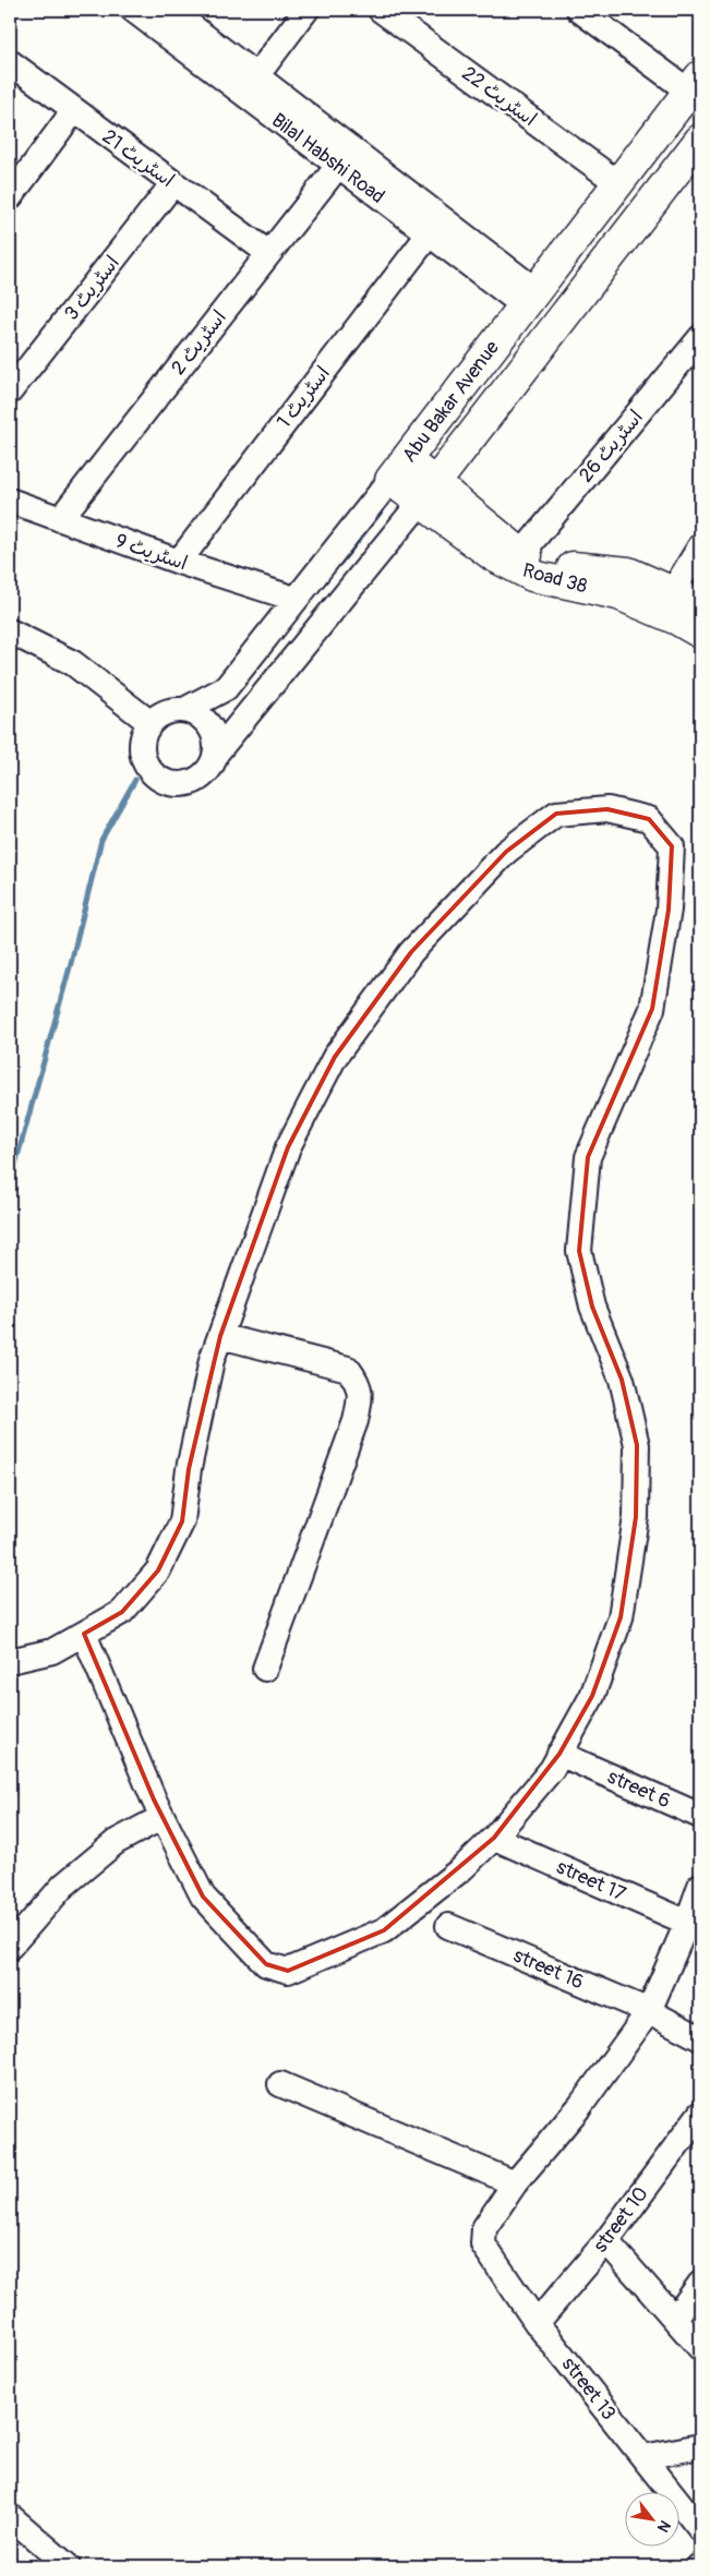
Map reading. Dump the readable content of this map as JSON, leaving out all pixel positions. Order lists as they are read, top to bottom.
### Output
{
  "streets": {
    "main road": ["Abu Bakar Avenue", "Road 38"],
    "street": [
      "اسٹریٹ 22",
      "اسٹریٹ 21",
      "Bilal Habshi Road",
      "اسٹریٹ 3",
      "اسٹریٹ 2",
      "اسٹریٹ 1",
      "اسٹریٹ 26",
      "اسٹریٹ 9",
      "street 6",
      "street 17",
      "street 16",
      "street 10",
      "street 13"
    ]
  },
  "crossings": [
    ["اسٹریٹ 22", "Abu Bakar Avenue"],
    ["اسٹریٹ 21", "اسٹریٹ 3"],
    ["اسٹریٹ 21", "اسٹریٹ 2"],
    ["Bilal Habshi Road", "اسٹریٹ 2"],
    ["Bilal Habshi Road", "اسٹریٹ 1"],
    ["Bilal Habshi Road", "Abu Bakar Avenue"],
    ["اسٹریٹ 2", "اسٹریٹ 9"],
    ["اسٹریٹ 1", "اسٹریٹ 9"],
    ["Abu Bakar Avenue", "اسٹریٹ 9"],
    ["Abu Bakar Avenue", "Road 38"],
    ["اسٹریٹ 26", "Road 38"],
    ["street 10", "street 13"]
  ],
  "north": "bottom right"
}
